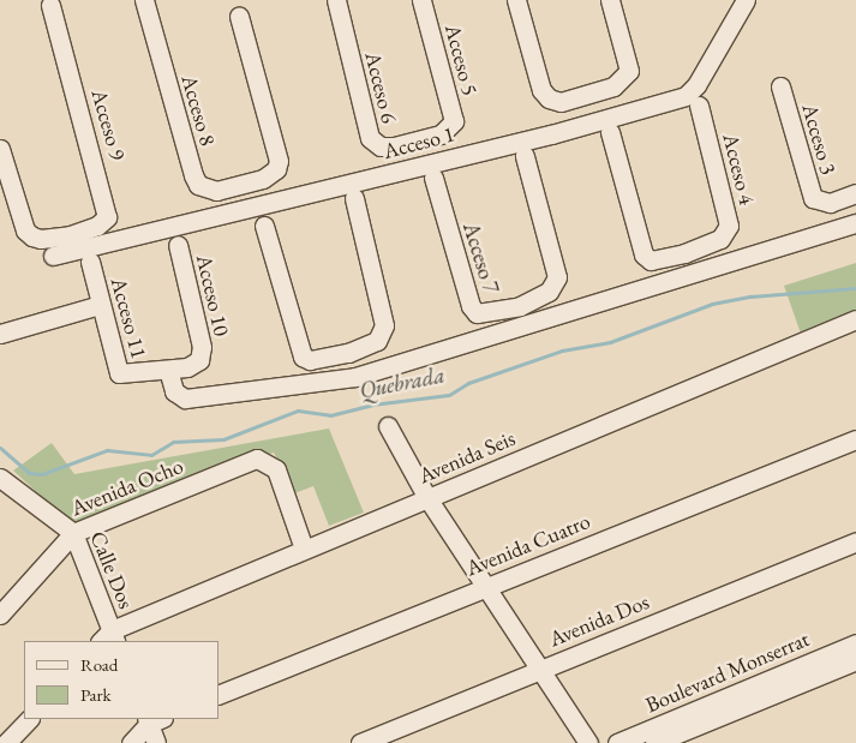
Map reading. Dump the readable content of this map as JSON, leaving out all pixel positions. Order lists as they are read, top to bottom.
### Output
{
  "streets": {
    "street": [
      "Acceso 5",
      "Acceso 6",
      "Acceso 8",
      "Acceso 9",
      "Acceso 3",
      "Acceso 1",
      "Acceso 4",
      "Acceso 7",
      "Acceso 10",
      "Acceso 11",
      "Avenida Seis",
      "Avenida Ocho",
      "Avenida Cuatro",
      "Calle Dos",
      "Avenida Dos",
      "Boulevard Monserrat"
    ]
  },
  "crossings": [
    ["Acceso 5", "Acceso 6"],
    ["Acceso 9", "Acceso 1"],
    ["Acceso 1", "Acceso 7"],
    ["Acceso 10", "Acceso 11"],
    ["Avenida Seis", "Avenida Ocho"],
    ["Avenida Seis", "Calle Dos"],
    ["Avenida Ocho", "Calle Dos"]
  ],
  "water": ["Quebrada"],
  "legend": ["Road", "Park"]
}
